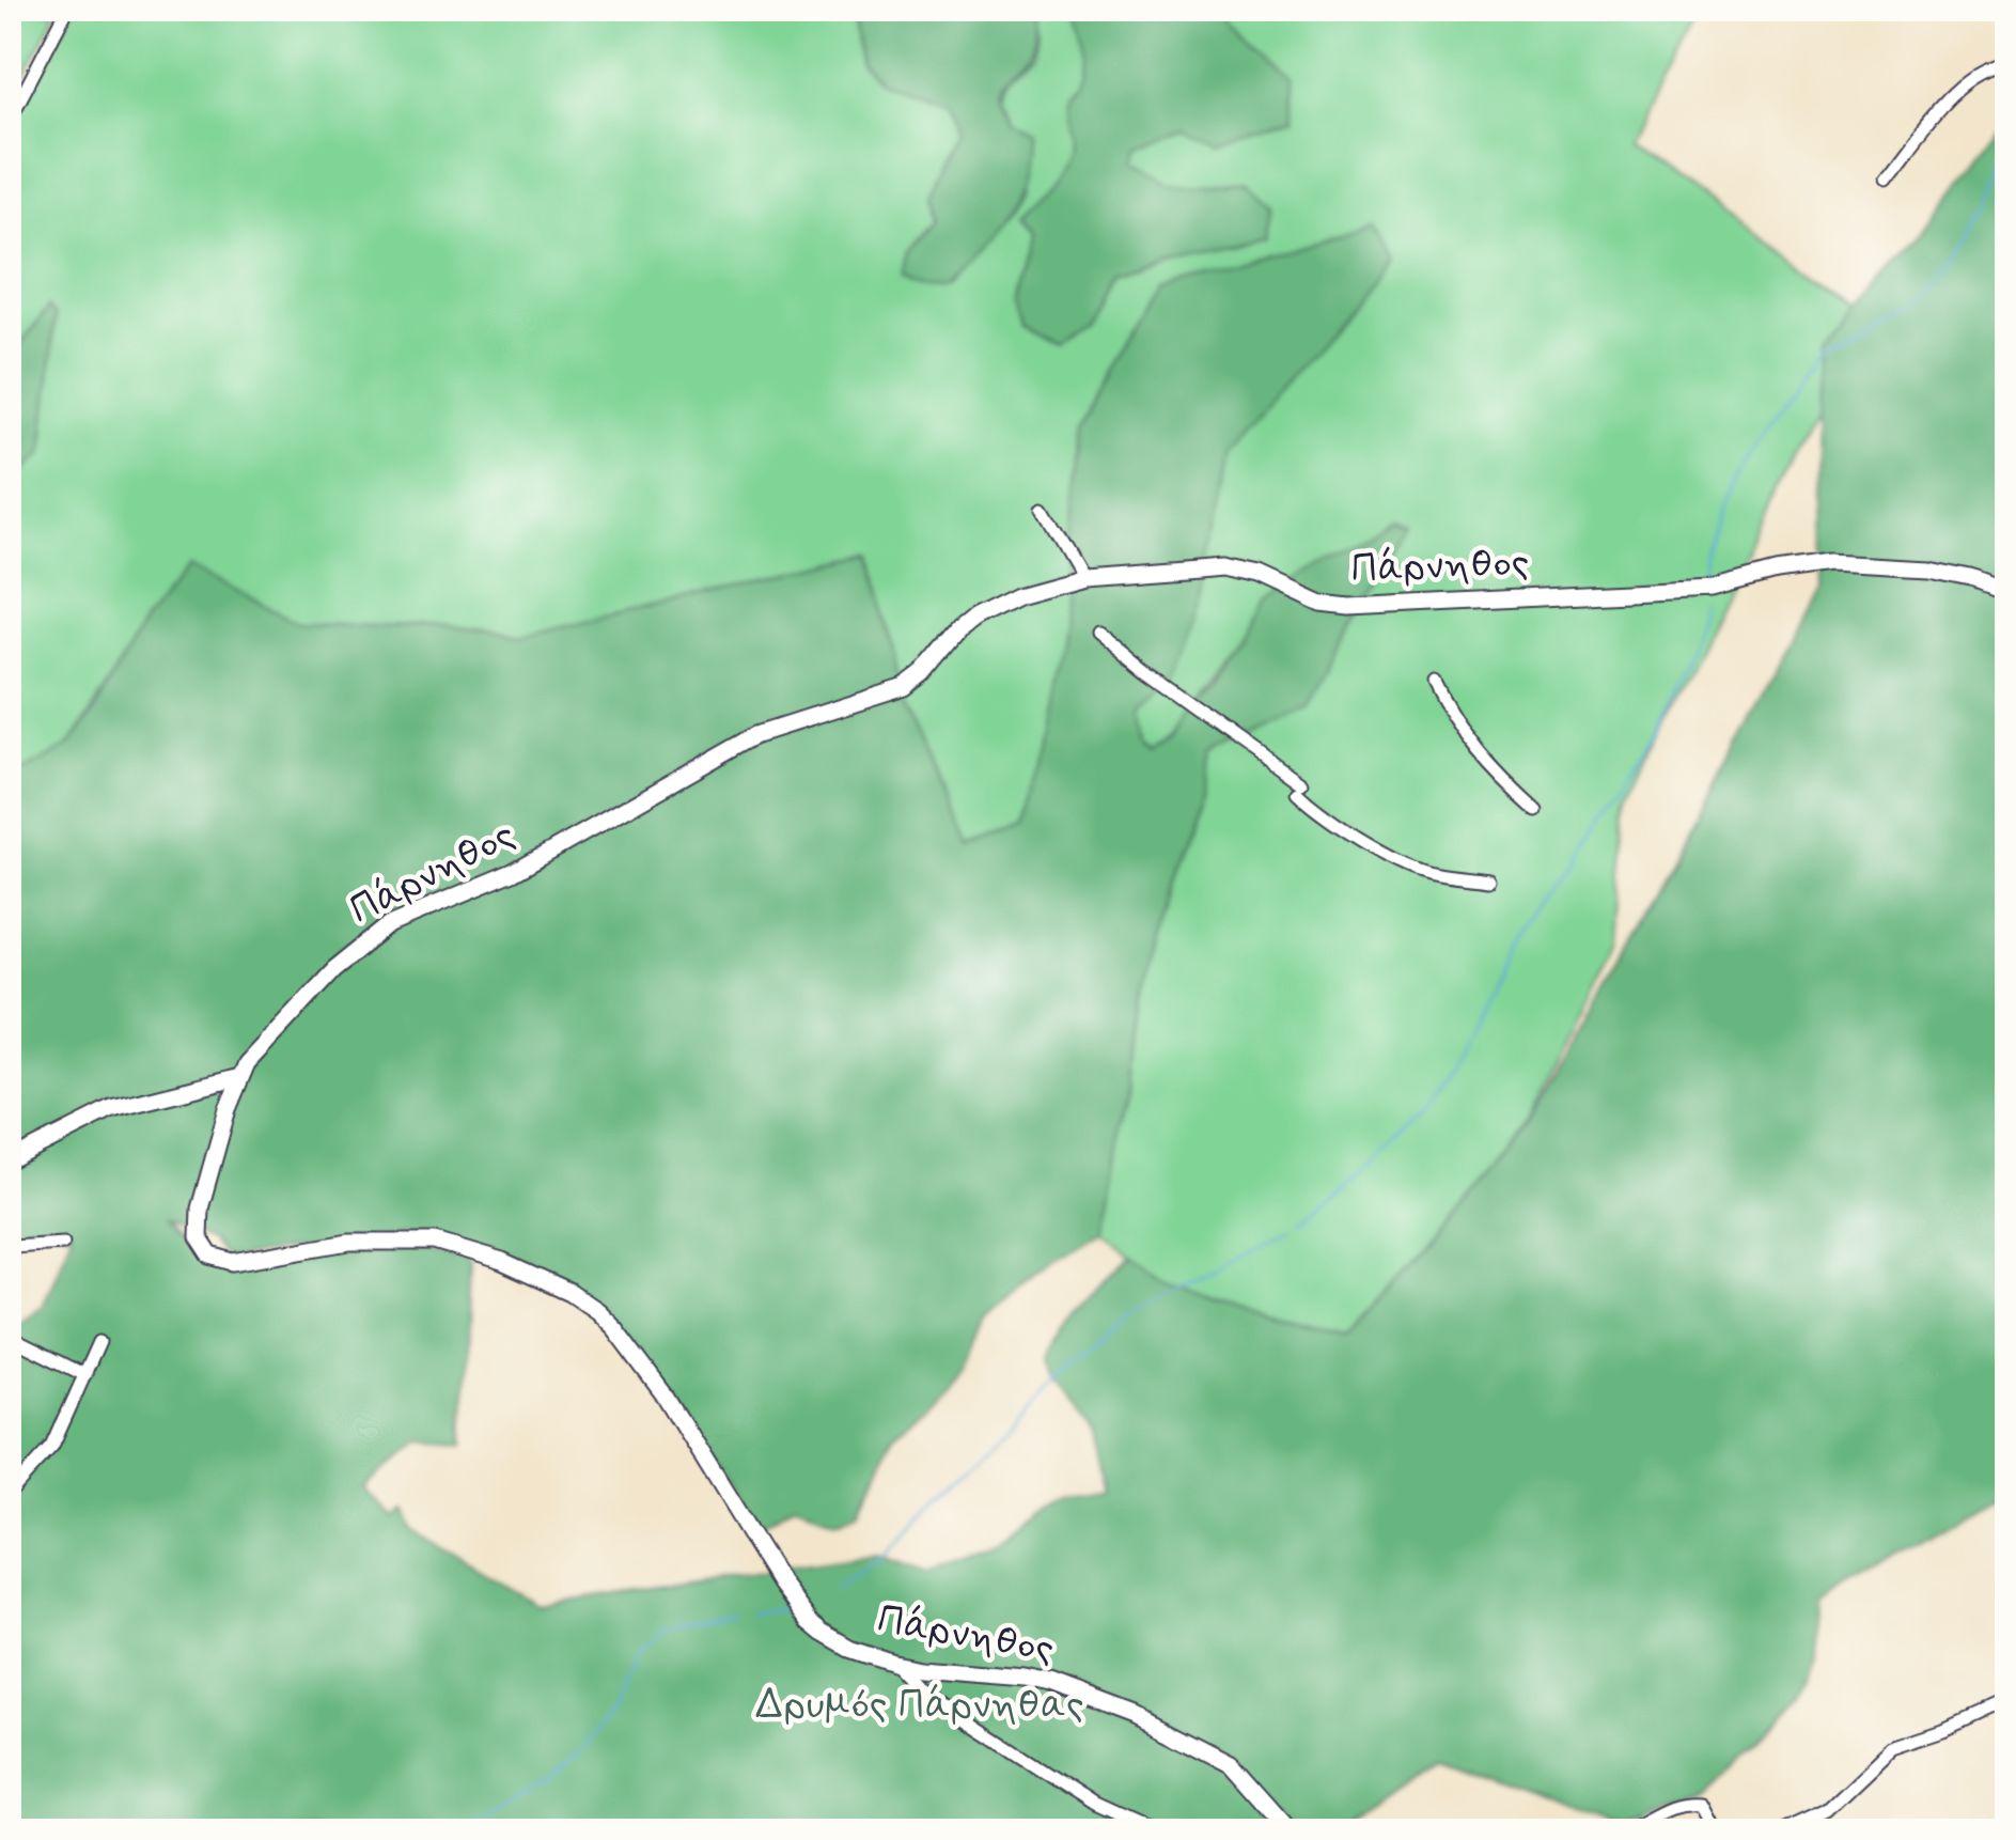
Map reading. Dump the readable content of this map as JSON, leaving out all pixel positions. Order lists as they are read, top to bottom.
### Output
{
  "streets": {
    "main road": ["Πάρνηθος"]
  },
  "parks": ["Δρυμός Πάρνηθας"]
}
